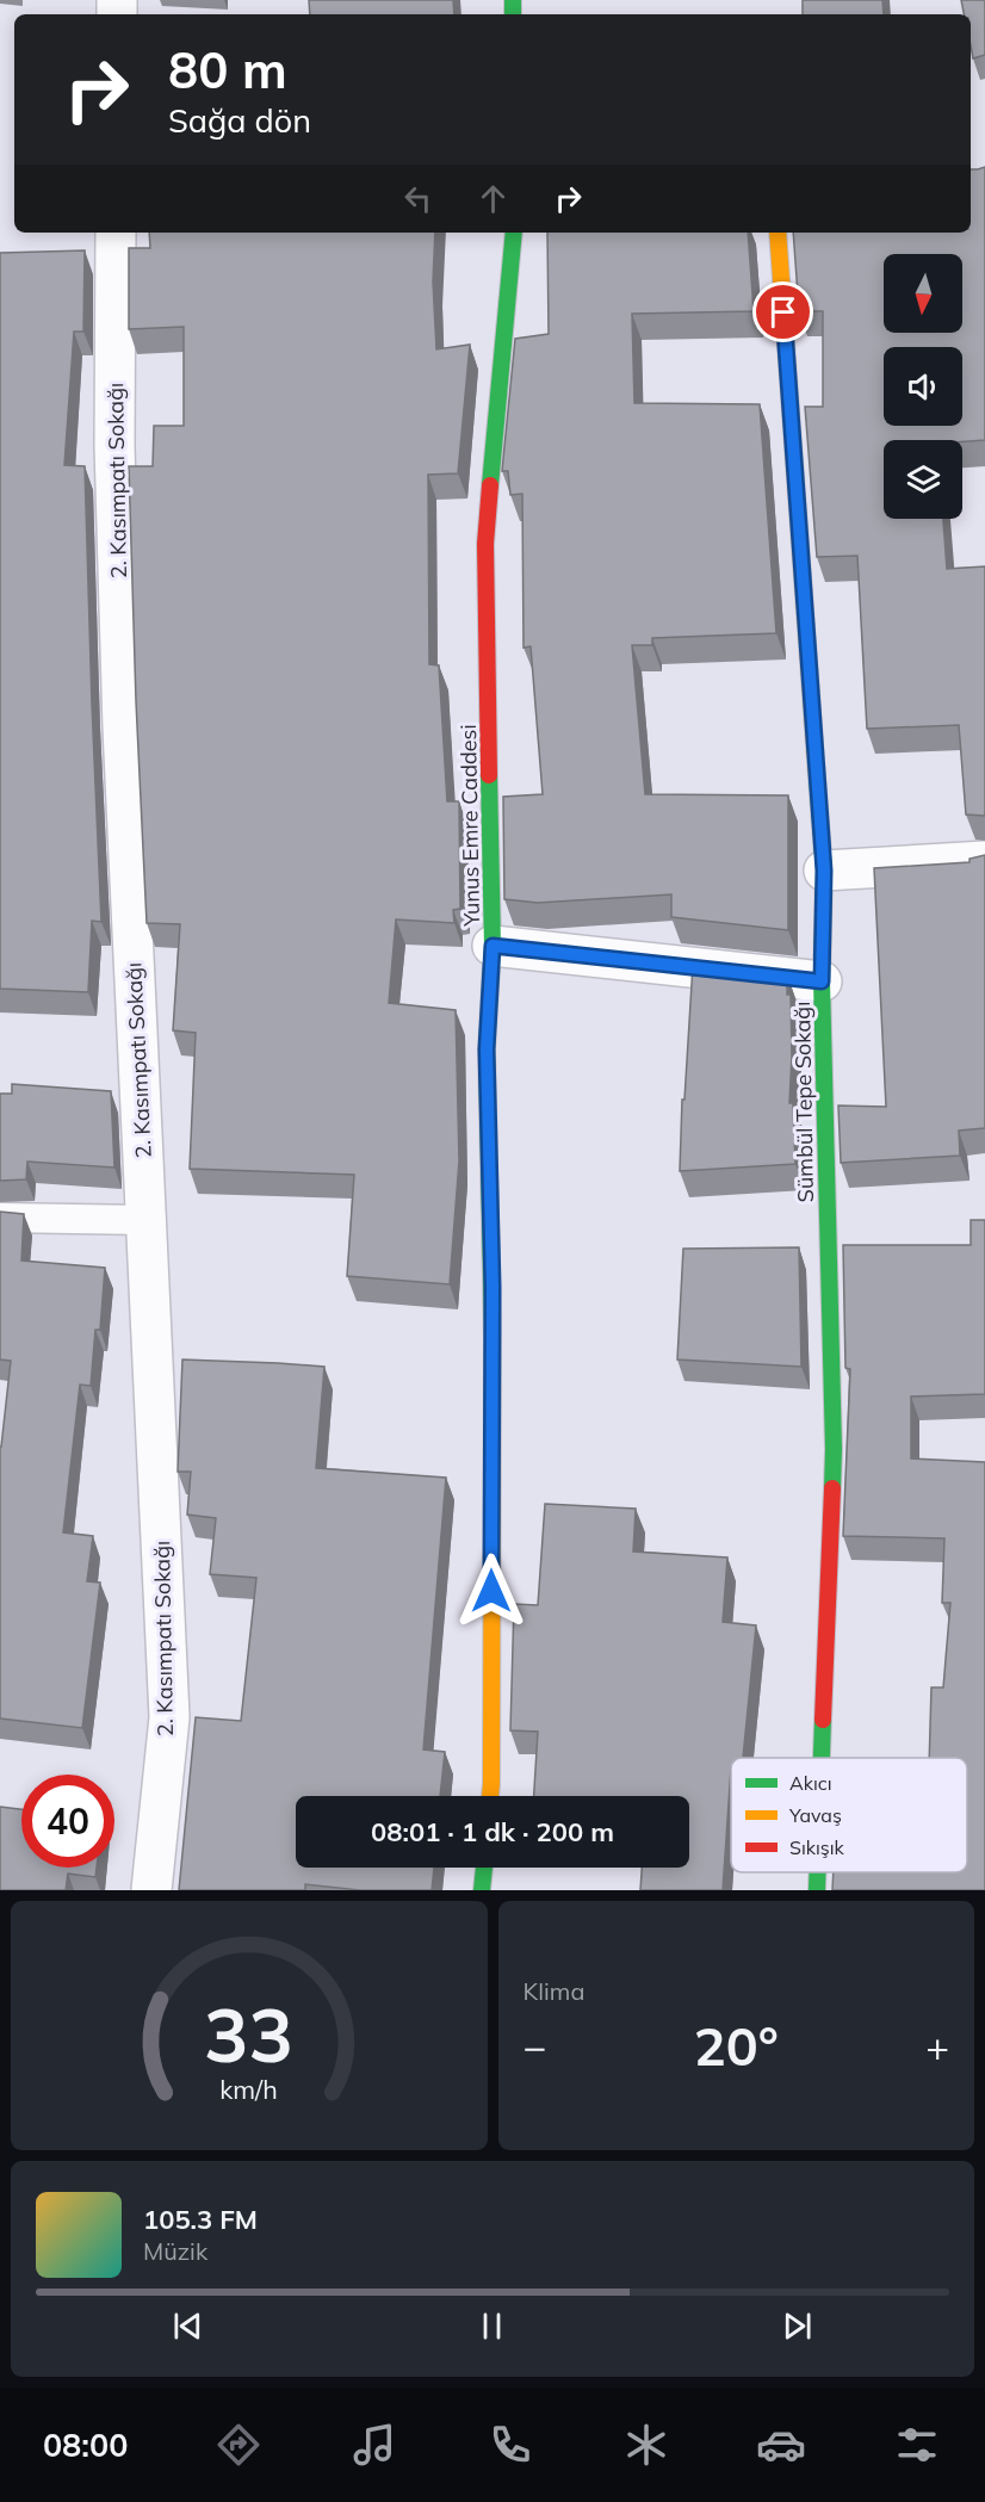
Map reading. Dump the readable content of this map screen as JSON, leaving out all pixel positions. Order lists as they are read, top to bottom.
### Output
{
  "streets": {
    "street": ["2. Kasımpatı Sokağı", "Yunus Emre Caddesi", "Sümbül Tepe Sokağı"]
  },
  "legend": ["Akıcı", "Yavaş", "Sıkışık"],
  "north": "bottom",
  "page": {
    "turn": ["80 m", "Sağa dön"],
    "limit": "40",
    "trip": "08:01 · 1 dk · 200 m",
    "tile": "Klima",
    "heat": ["−", "20°", "+"],
    "song": ["105.3 FM", "Müzik"],
    "tabs": "08:00",
    "gauge": ["33", "km/h"]
  }
}
